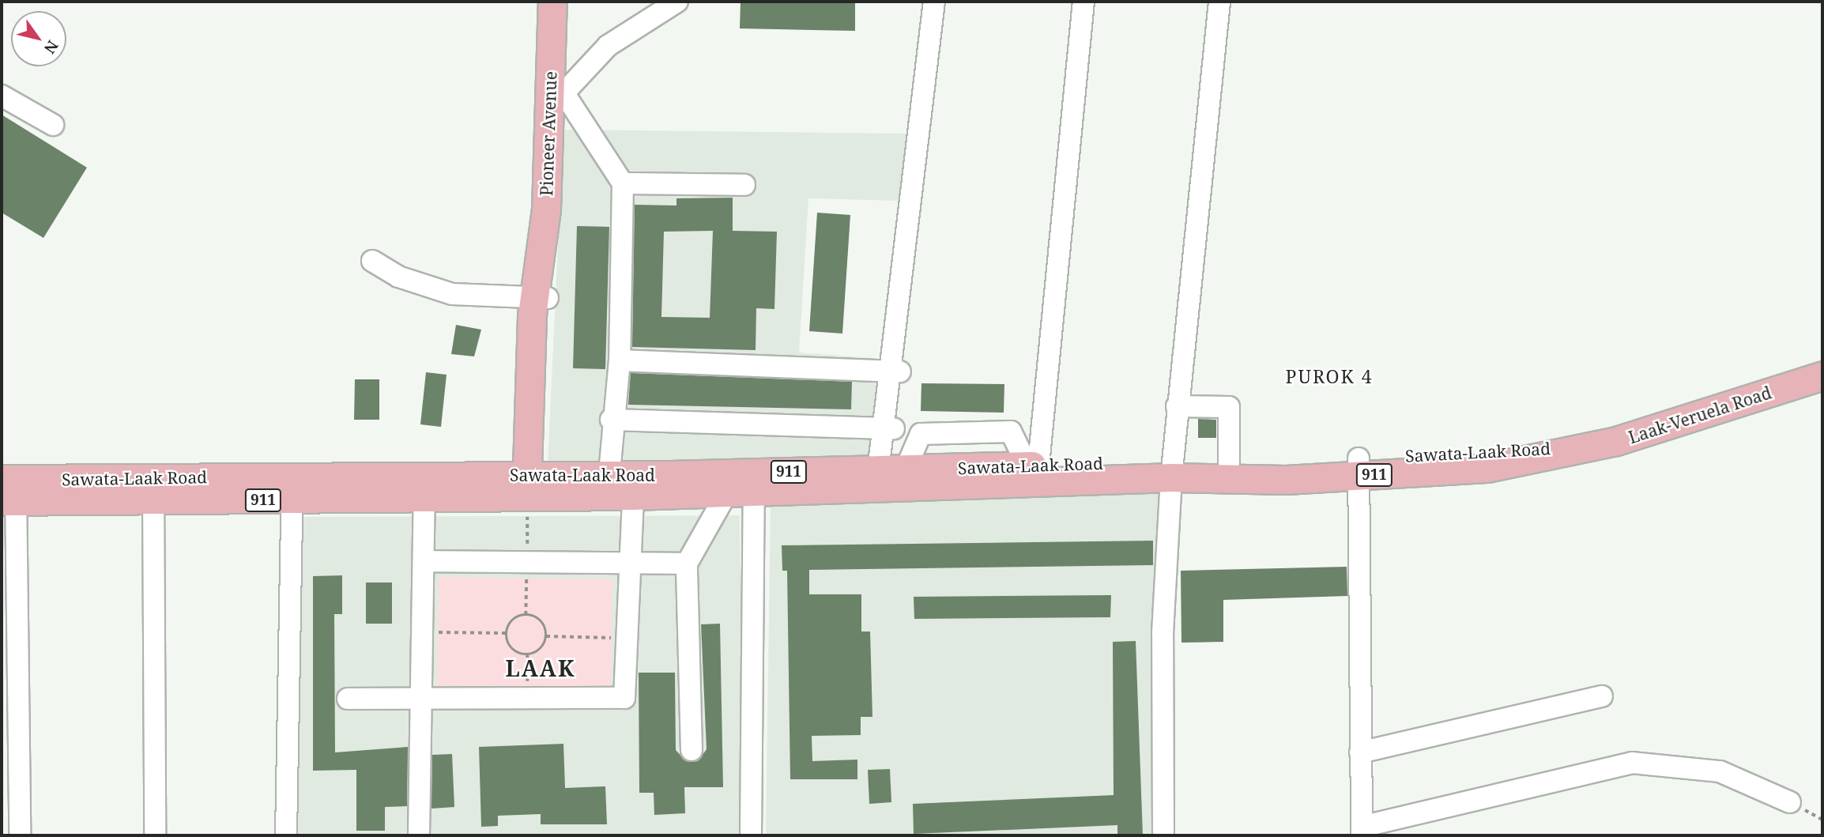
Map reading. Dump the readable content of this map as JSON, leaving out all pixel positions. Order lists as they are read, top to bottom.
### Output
{
  "streets": {
    "main road": [
      "Pioneer Avenue",
      "Laak-Veruela Road",
      "Sawata-Laak Road",
      "911"
    ]
  },
  "crossings": [
    ["Pioneer Avenue", "Sawata-Laak Road"],
    ["Laak-Veruela Road", "Sawata-Laak Road"]
  ],
  "districts": ["PUROK 4", "LAAK"],
  "north": "bottom right"
}
